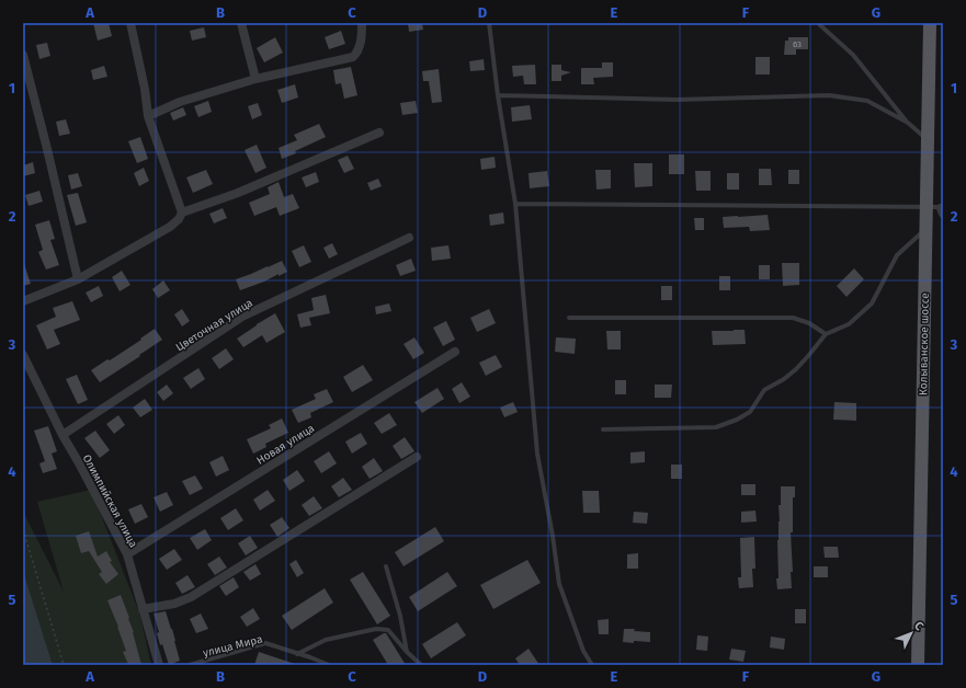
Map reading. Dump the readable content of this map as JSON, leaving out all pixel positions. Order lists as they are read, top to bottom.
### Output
{
  "streets": {
    "main road": ["Колыванское шоссе"],
    "street": ["Цветочная улица", "Новая улица", "Олимпийская улица"],
    "lane": ["улица Мира"]
  },
  "crossings": [
    ["Цветочная улица", "Олимпийская улица"],
    ["Новая улица", "Олимпийская улица"]
  ],
  "house_numbers": ["63"],
  "north": "top right",
  "grid": {
    "columns": [
      "A",
      "B",
      "C",
      "D",
      "E",
      "F",
      "G"
    ],
    "rows": [
      "1",
      "2",
      "3",
      "4",
      "5"
    ]
  }
}
